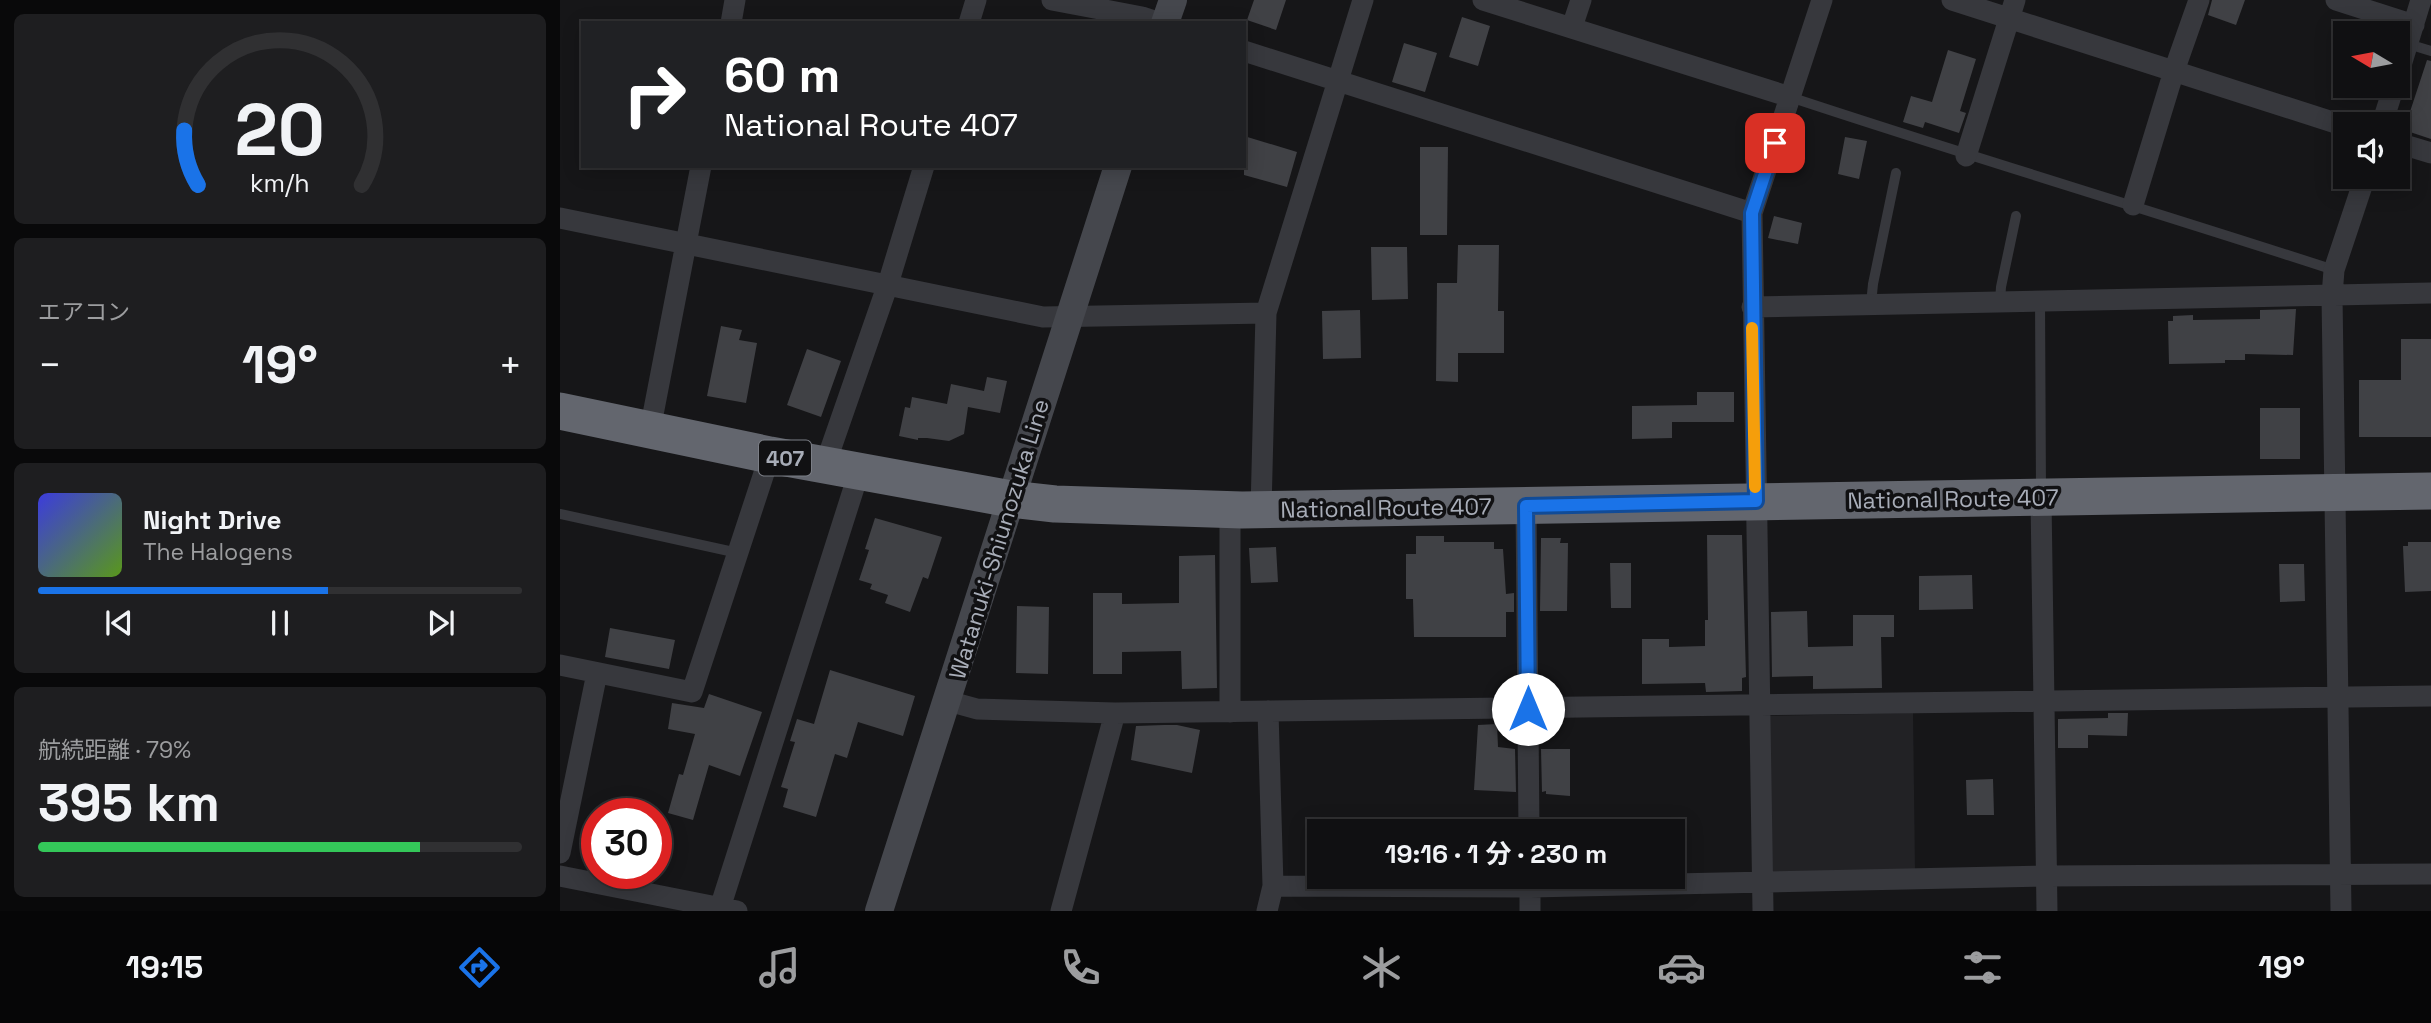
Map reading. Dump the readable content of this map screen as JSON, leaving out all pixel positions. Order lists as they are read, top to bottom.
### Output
{
  "streets": {
    "highway": ["407", "National Route 407"],
    "main road": ["Watanuki-Shiunozuka Line"]
  },
  "crossings": [
    ["National Route 407", "Watanuki-Shiunozuka Line"]
  ],
  "north": "left",
  "page": {
    "turn": ["60 m", "National Route 407"],
    "tile": [
      "エアコン",
      ["航続距離 · 79%", "395 km"]
    ],
    "heat": ["−", "19°", "+"],
    "song": ["Night Drive", "The Halogens"],
    "limit": "30",
    "trip": "19:16 · 1 分 · 230 m",
    "tabs": ["19:15", "19°"],
    "gauge": ["20", "km/h"]
  }
}
